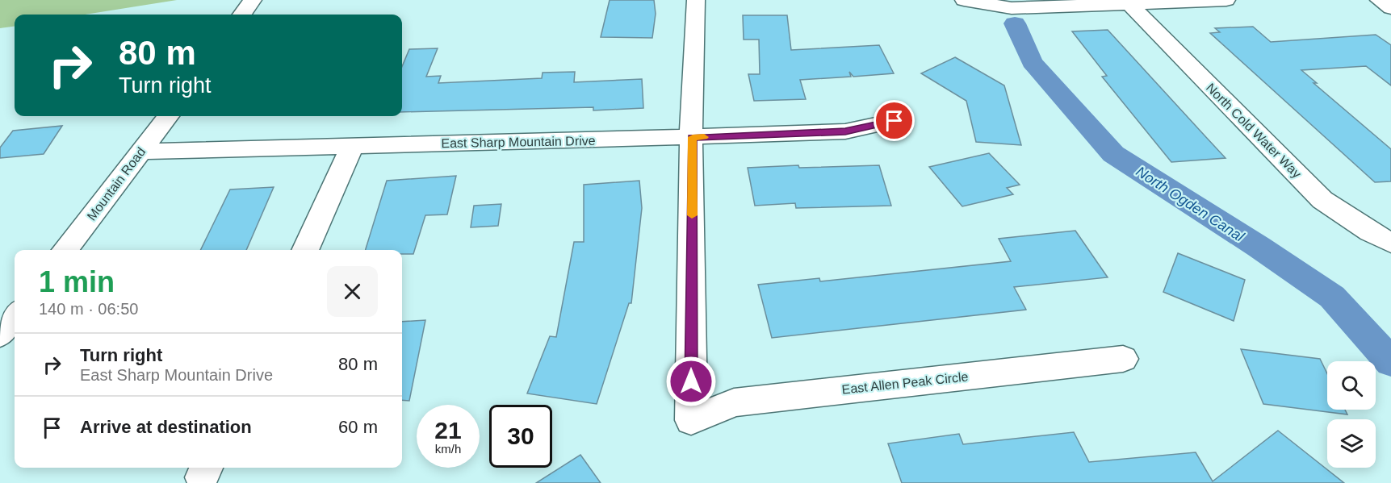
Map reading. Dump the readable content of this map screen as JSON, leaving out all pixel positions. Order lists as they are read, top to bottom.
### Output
{
  "streets": {
    "street": [
      "North Cold Water Way",
      "East Sharp Mountain Drive",
      "Mountain Road",
      "East Allen Peak Circle"
    ]
  },
  "crossings": [
    ["East Sharp Mountain Drive", "Mountain Road"],
    ["East Sharp Mountain Drive", "East Allen Peak Circle"]
  ],
  "water": ["North Ogden Canal"],
  "page": {
    "turn": ["80 m", "Turn right"],
    "heading": ["1 min", "140 m · 06:50"],
    "list": [
      {
        "name": "Turn right",
        "note": "East Sharp Mountain Drive",
        "value": "80 m"
      },
      {
        "name": "Arrive at destination",
        "value": "60 m"
      }
    ],
    "speed": "21 km/h",
    "limit": "30"
  }
}
